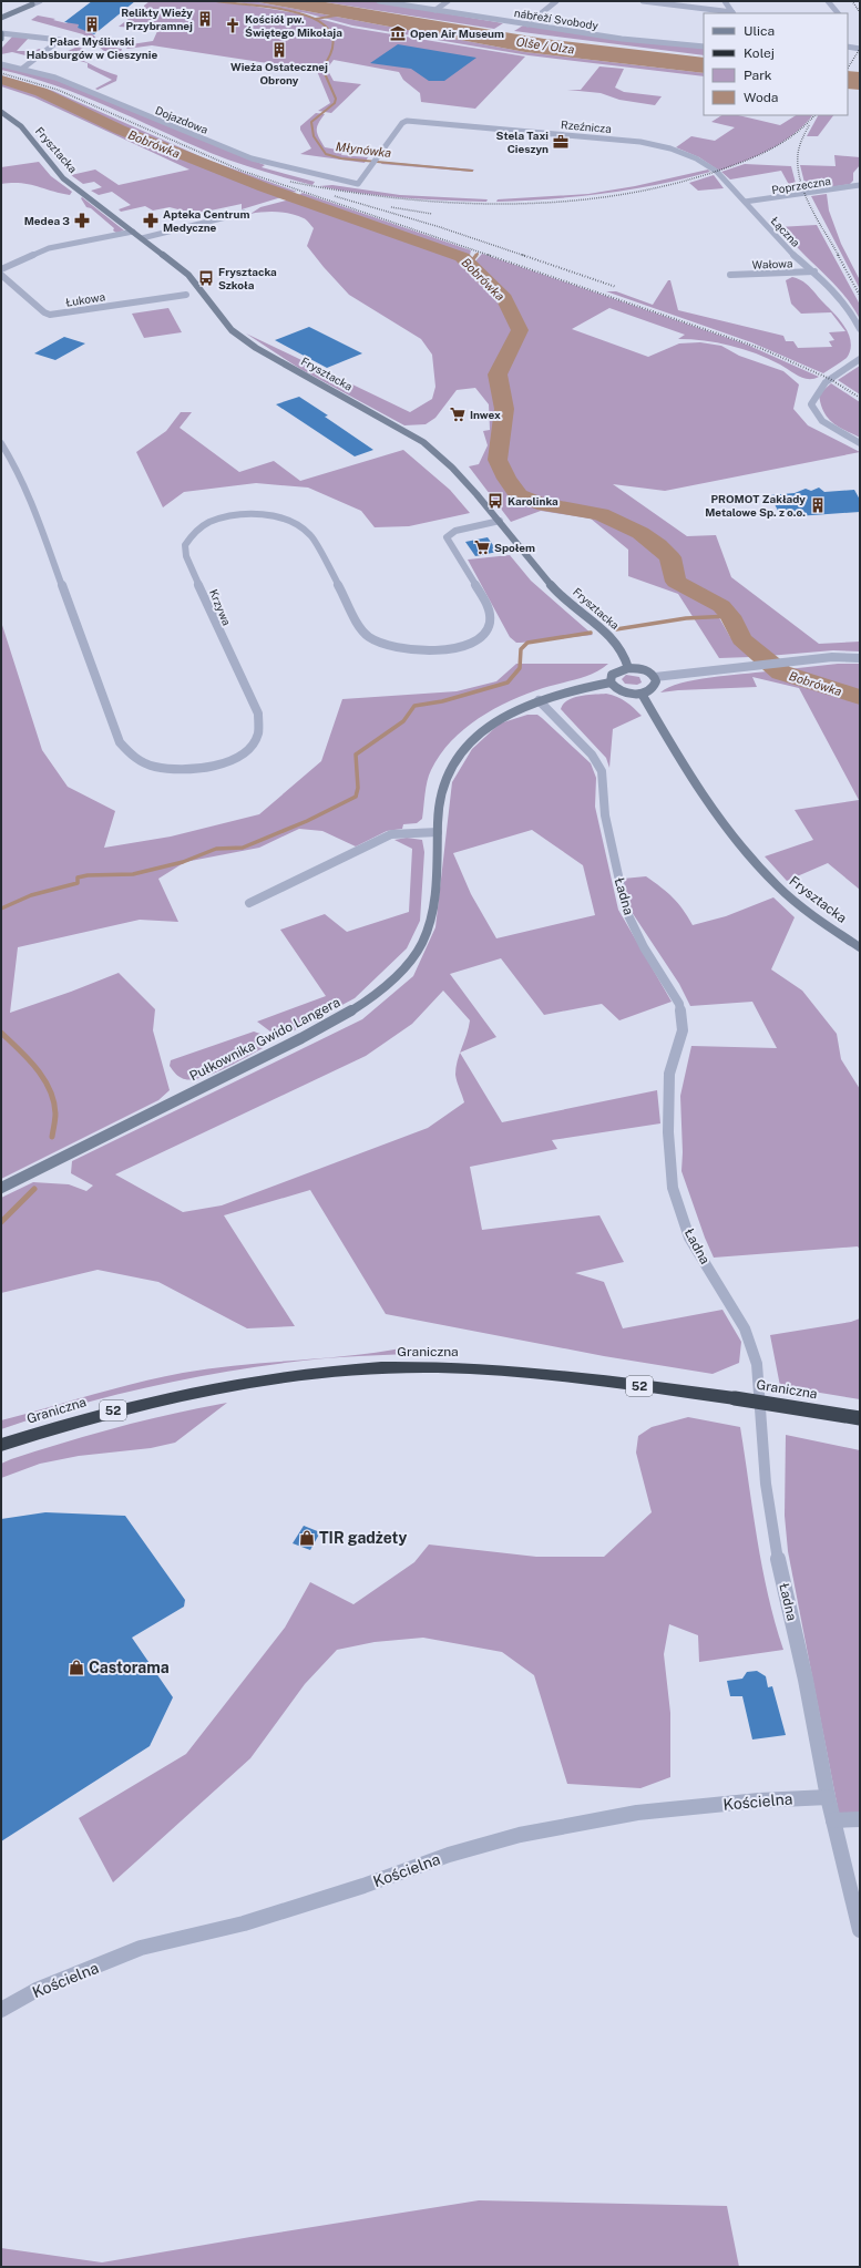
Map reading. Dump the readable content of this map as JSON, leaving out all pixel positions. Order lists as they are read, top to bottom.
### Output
{
  "streets": {
    "highway": ["Graniczna", "52"],
    "street": [
      "nábřeží Svobody",
      "Dojazdowa",
      "Rzeźnicza",
      "Frysztacka",
      "Poprzeczna",
      "Łączna",
      "Wałowa",
      "Łukowa",
      "Krzywa",
      "Ładna",
      "Pułkownika Gwido Langera",
      "Kościelna"
    ]
  },
  "crossings": [
    ["Dojazdowa", "Rzeźnicza"],
    ["Rzeźnicza", "Poprzeczna"],
    ["Rzeźnicza", "Łączna"],
    ["Frysztacka", "Krzywa"],
    ["Poprzeczna", "Łączna"],
    ["Łączna", "Wałowa"],
    ["Ładna", "Pułkownika Gwido Langera"],
    ["Ładna", "Kościelna"]
  ],
  "water": ["Olše / Olza", "Bobrówka", "Młynówka"],
  "places": {
    "building": [
      "Relikty Wieży Przybramnej",
      "Pałac Myśliwski Habsburgów w Cieszynie",
      "Wieża Ostatecznej Obrony",
      "PROMOT Zakłady Metalowe Sp. z o.o."
    ],
    "church": ["Kościół pw. Świętego Mikołaja"],
    "museum": ["Open Air Museum"],
    "office": ["Stela Taxi Cieszyn"],
    "pharmacy": ["Medea 3", "Apteka Centrum Medyczne"],
    "bus stop": ["Frysztacka Szkoła", "Karolinka"],
    "supermarket": ["Inwex", "Społem"],
    "shop": ["TIR gadżety", "Castorama"]
  },
  "legend": [
    "Ulica",
    "Kolej",
    "Park",
    "Woda"
  ]
}
